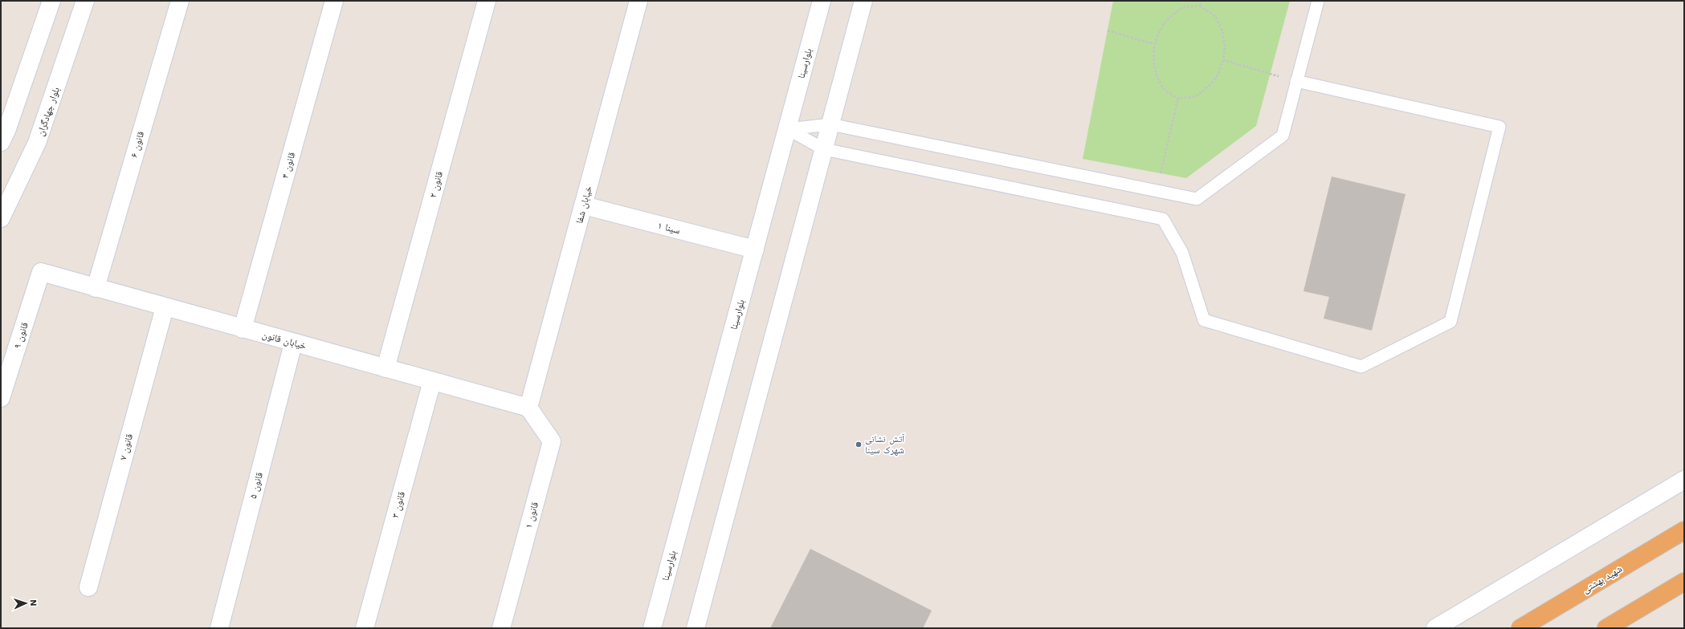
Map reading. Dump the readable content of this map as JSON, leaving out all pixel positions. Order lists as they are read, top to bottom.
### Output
{
  "streets": {
    "highway": ["شهید بهشتی"],
    "street": [
      "بلوارسینا",
      "بلوار جهادگران",
      "قانون ۶",
      "قانون ۴",
      "قانون ۲",
      "خیابان شفا",
      "سینا ۱",
      "قانون ۹",
      "خیابان قانون",
      "قانون ۷",
      "قانون ۵",
      "قانون ۳",
      "قانون ۱"
    ]
  },
  "crossings": [
    ["بلوارسینا", "سینا ۱"],
    ["قانون ۶", "خیابان قانون"],
    ["قانون ۴", "خیابان قانون"],
    ["قانون ۲", "خیابان قانون"],
    ["خیابان شفا", "سینا ۱"],
    ["خیابان شفا", "خیابان قانون"],
    ["خیابان شفا", "قانون ۱"],
    ["قانون ۹", "خیابان قانون"],
    ["خیابان قانون", "قانون ۷"],
    ["خیابان قانون", "قانون ۵"],
    ["خیابان قانون", "قانون ۳"],
    ["خیابان قانون", "قانون ۱"]
  ],
  "places": ["آتش نشانی شهرک سینا"],
  "north": "right"
}
